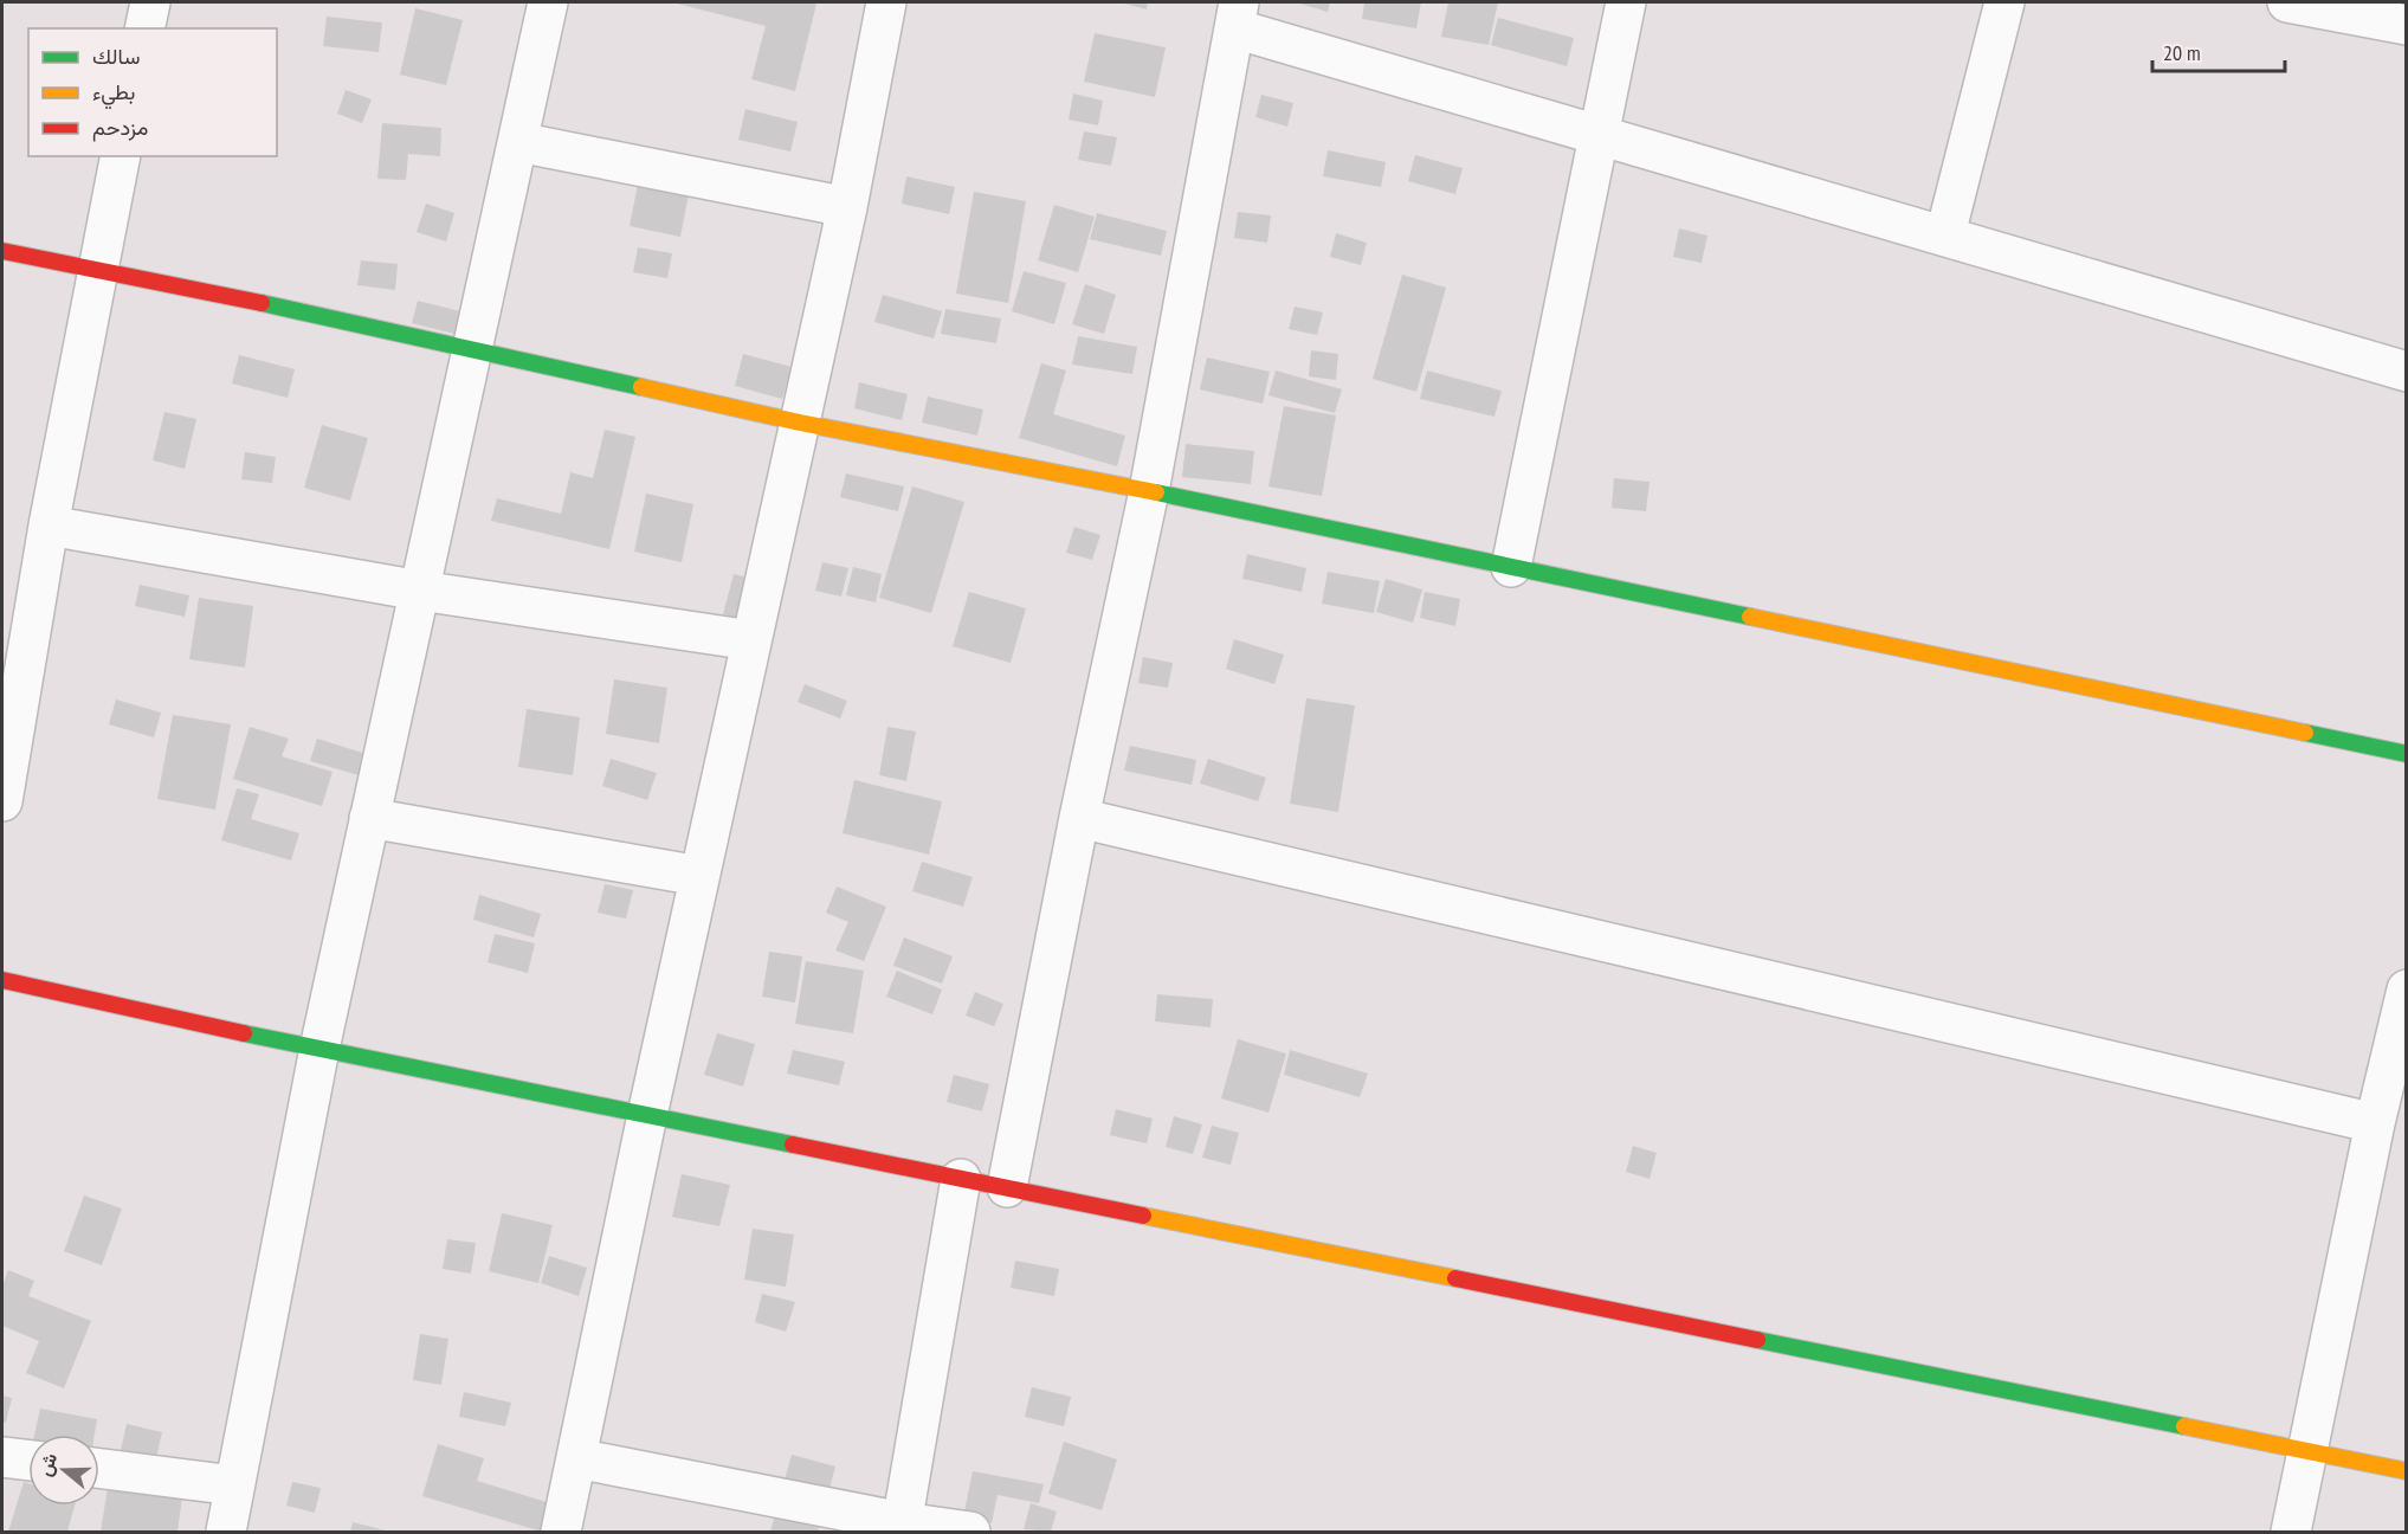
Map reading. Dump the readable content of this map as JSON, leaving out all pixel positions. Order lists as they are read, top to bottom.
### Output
{
  "legend": ["سالك", "بطيء", "مزدحم"],
  "scale_bar": "20 m",
  "north": "left"
}
